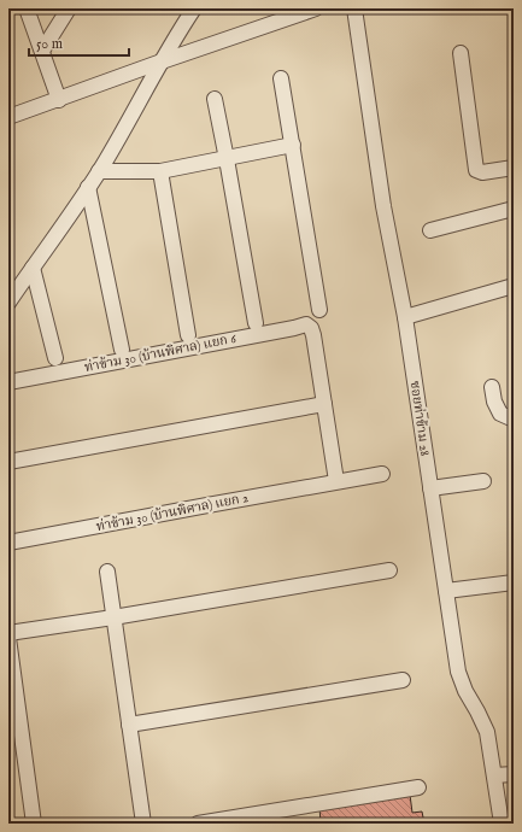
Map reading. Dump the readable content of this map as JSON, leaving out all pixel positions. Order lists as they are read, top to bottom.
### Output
{
  "streets": {
    "street": ["ท่าข้าม 30 (บ้านพิศาล) แยก 6", "ซอยท่าข้าม 28", "ท่าข้าม 30 (บ้านพิศาล) แยก 2"]
  },
  "scale_bar": "50 m"
}
